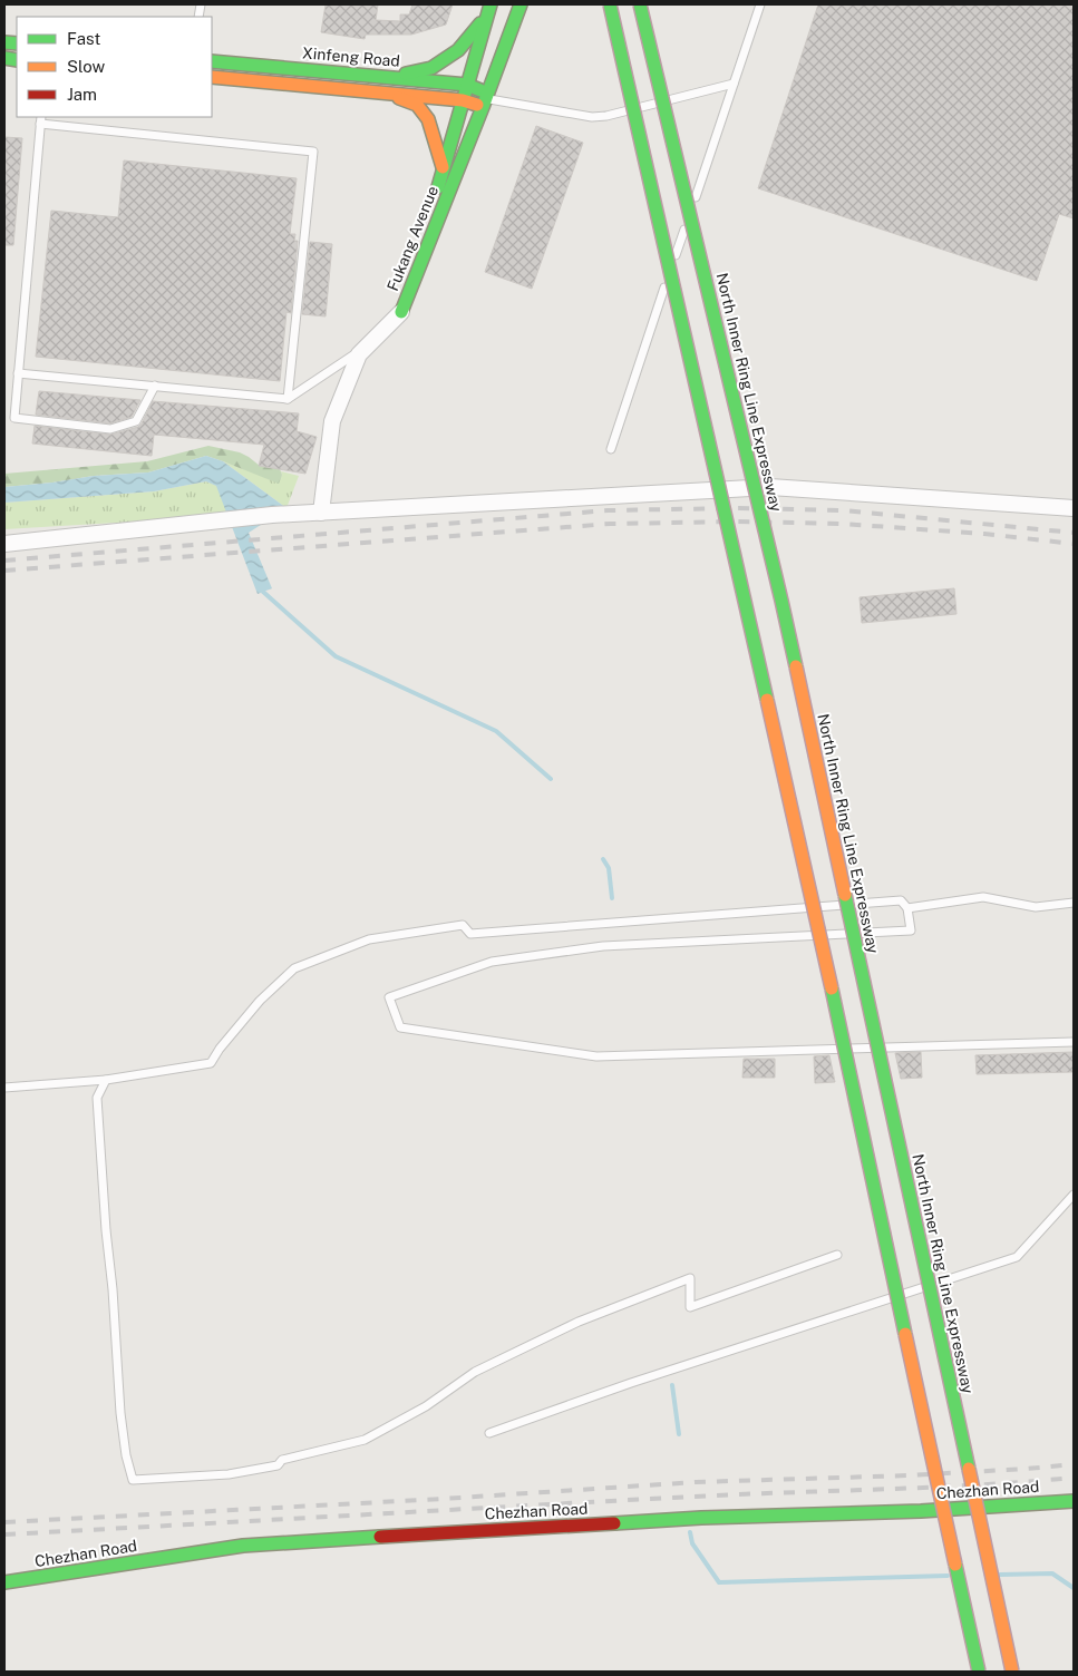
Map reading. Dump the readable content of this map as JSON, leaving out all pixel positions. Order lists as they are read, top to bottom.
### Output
{
  "streets": {
    "main road": [
      "Xinfeng Road",
      "Fukang Avenue",
      "North Inner Ring Line Expressway",
      "Chezhan Road"
    ]
  },
  "crossings": [
    ["Xinfeng Road", "Fukang Avenue"]
  ],
  "legend": ["Fast", "Slow", "Jam"]
}
